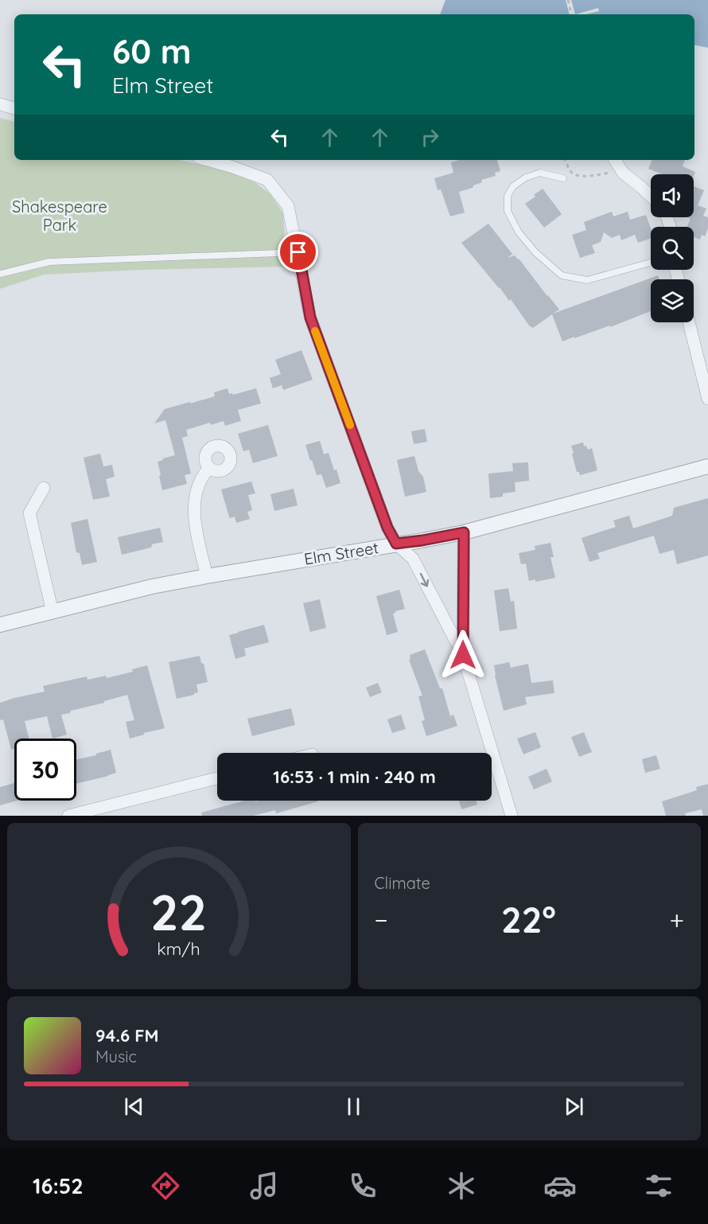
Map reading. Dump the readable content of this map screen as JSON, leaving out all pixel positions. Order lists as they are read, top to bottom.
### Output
{
  "streets": {
    "street": ["Elm Street"]
  },
  "parks": ["Shakespeare Park"],
  "page": {
    "turn": ["60 m", "Elm Street"],
    "limit": "30",
    "trip": "16:53 · 1 min · 240 m",
    "tile": "Climate",
    "heat": ["−", "22°", "+"],
    "song": ["94.6 FM", "Music"],
    "tabs": "16:52",
    "gauge": ["22", "km/h"]
  }
}
